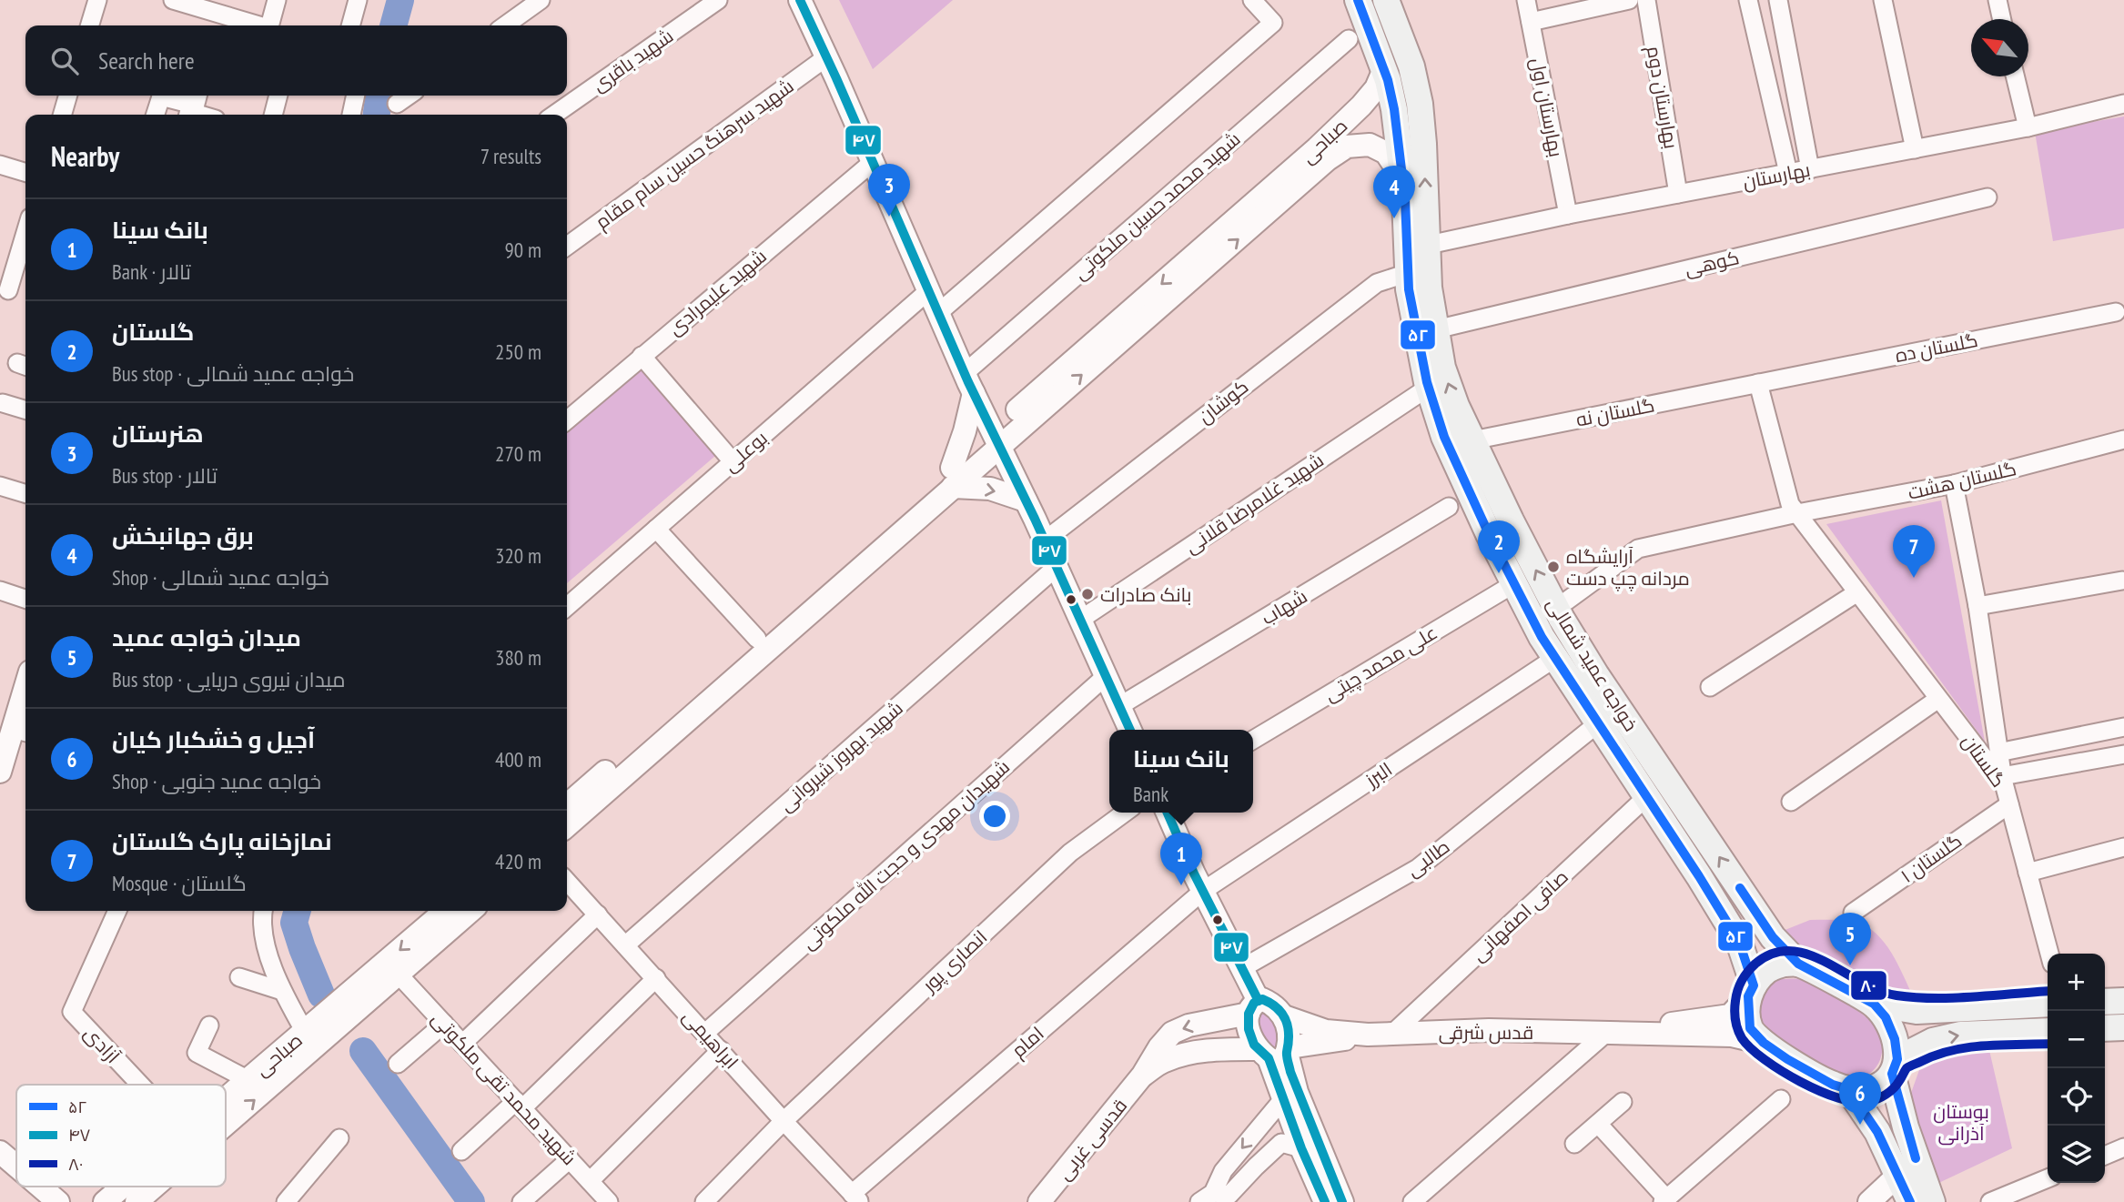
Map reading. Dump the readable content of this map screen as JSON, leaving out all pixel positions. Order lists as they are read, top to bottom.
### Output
{
  "streets": {
    "main road": ["خواجه عمید شمالی"],
    "street": [
      "شهید باقری",
      "بهارستان دوم",
      "بهارستان اول",
      "صباحی",
      "شهید سرهنگ حسین سام مقام",
      "بهارستان",
      "شهید محمد حسین ملکوتی",
      "کوهی",
      "شهید علیمرادی",
      "گلستان ده",
      "کوشان",
      "گلستان نه",
      "بوعلی",
      "گلستان هشت",
      "شهید غلامرضا قلانی",
      "شهاب",
      "علی محمد چیتی",
      "شهید بهروز شیروانی",
      "گلستان",
      "البرز",
      "شهیدان مهدی و حجت الله ملکوتی",
      "طالبی",
      "گلستان ۱",
      "صافی اصفهانی",
      "انصاری پور",
      "قدس شرقی",
      "ابراهیمی",
      "امام",
      "آزادی",
      "شهید محمد تقی ملکوتی",
      "قدسی غربی"
    ]
  },
  "crossings": [
    ["بهارستان دوم", "بهارستان"],
    ["بهارستان اول", "بهارستان"],
    ["صباحی", "خواجه عمید شمالی"],
    ["صباحی", "شهید محمد تقی ملکوتی"],
    ["بهارستان", "خواجه عمید شمالی"],
    ["کوهی", "خواجه عمید شمالی"],
    ["گلستان ده", "گلستان نه"],
    ["گلستان ده", "گلستان"],
    ["کوشان", "خواجه عمید شمالی"],
    ["گلستان نه", "خواجه عمید شمالی"],
    ["گلستان نه", "گلستان"],
    ["گلستان هشت", "گلستان"],
    ["شهید غلامرضا قلانی", "خواجه عمید شمالی"],
    ["علی محمد چیتی", "خواجه عمید شمالی"],
    ["خواجه عمید شمالی", "البرز"],
    ["خواجه عمید شمالی", "طالبی"],
    ["خواجه عمید شمالی", "صافی اصفهانی"],
    ["خواجه عمید شمالی", "قدس شرقی"],
    ["شهید بهروز شیروانی", "ابراهیمی"],
    ["گلستان", "گلستان ۱"],
    ["البرز", "امام"],
    ["شهیدان مهدی و حجت الله ملکوتی", "ابراهیمی"],
    ["صافی اصفهانی", "قدس شرقی"],
    ["انصاری پور", "ابراهیمی"],
    ["قدس شرقی", "قدسی غربی"],
    ["ابراهیمی", "امام"]
  ],
  "parks": ["بوستان آذرانی"],
  "places": ["آرایشگاه مردانه چپ دست", "بانک صادرات"],
  "lines": ["transit line ۵۲", "transit line ۴۷", "transit line ۸۰"],
  "legend": ["۵۲", "۴۷", "۸۰"],
  "north": "top left",
  "page": {
    "search": "Search here",
    "heading": ["Nearby", "7 results"],
    "pins": [
      "3",
      "4",
      "2",
      "7",
      "1",
      "5",
      "6"
    ],
    "list": [
      {
        "mark": "1",
        "name": "بانک سینا",
        "note": "Bank · تالار",
        "value": "90 m"
      },
      {
        "mark": "2",
        "name": "گلستان",
        "note": "Bus stop · خواجه عمید شمالی",
        "value": "250 m"
      },
      {
        "mark": "3",
        "name": "هنرستان",
        "note": "Bus stop · تالار",
        "value": "270 m"
      },
      {
        "mark": "4",
        "name": "برق جهانبخش",
        "note": "Shop · خواجه عمید شمالی",
        "value": "320 m"
      },
      {
        "mark": "5",
        "name": "میدان خواجه عمید",
        "note": "Bus stop · میدان نیروی دریایی",
        "value": "380 m"
      },
      {
        "mark": "6",
        "name": "آجیل و خشکبار کیان",
        "note": "Shop · خواجه عمید جنوبی",
        "value": "400 m"
      },
      {
        "mark": "7",
        "name": "نمازخانه پارک گلستان",
        "note": "Mosque · گلستان",
        "value": "420 m"
      }
    ],
    "popup": ["بانک سینا", "Bank"],
    "map_buttons": ["+", "−"]
  }
}
